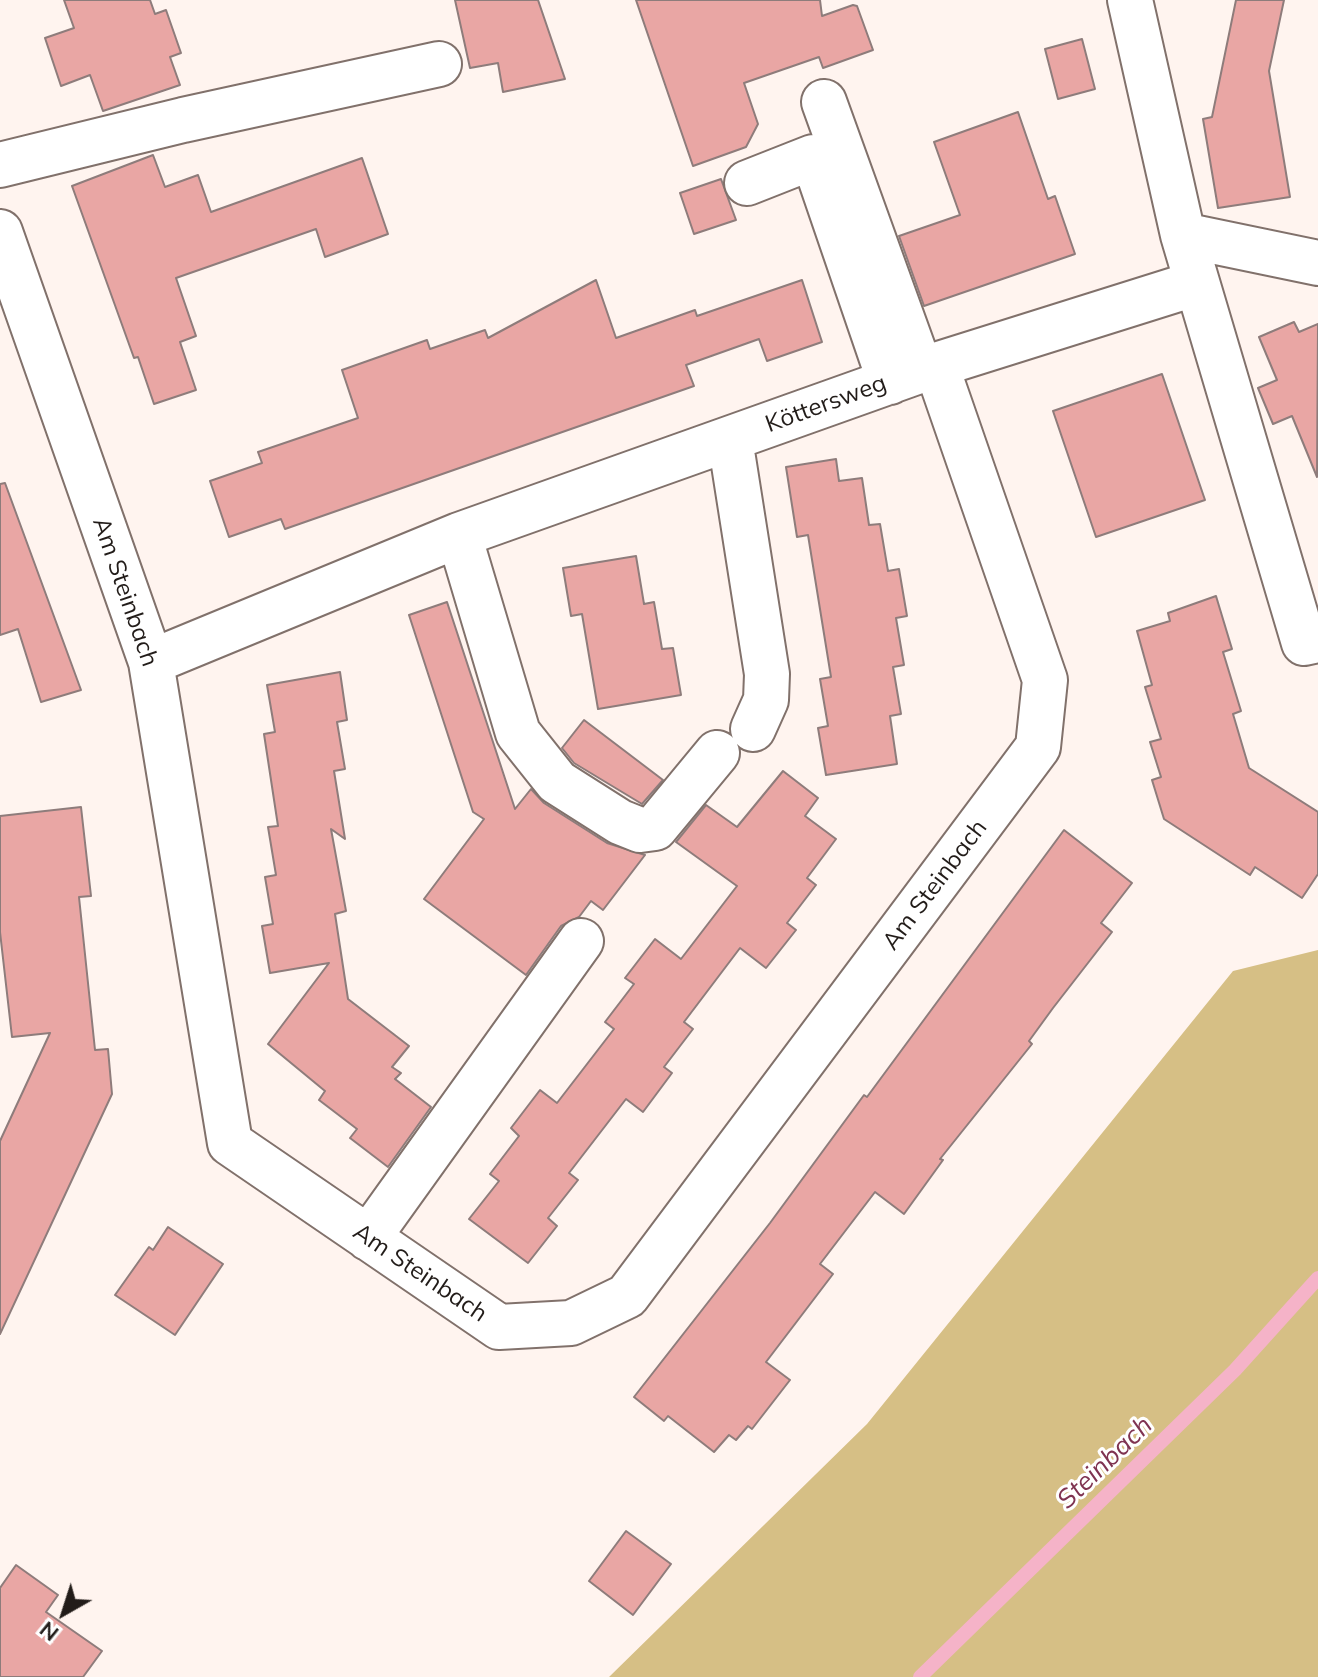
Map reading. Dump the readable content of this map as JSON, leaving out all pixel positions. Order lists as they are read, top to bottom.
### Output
{
  "streets": {
    "street": ["Köttersweg", "Am Steinbach"]
  },
  "crossings": [
    ["Köttersweg", "Am Steinbach"]
  ],
  "water": ["Steinbach"],
  "north": "bottom left"
}
